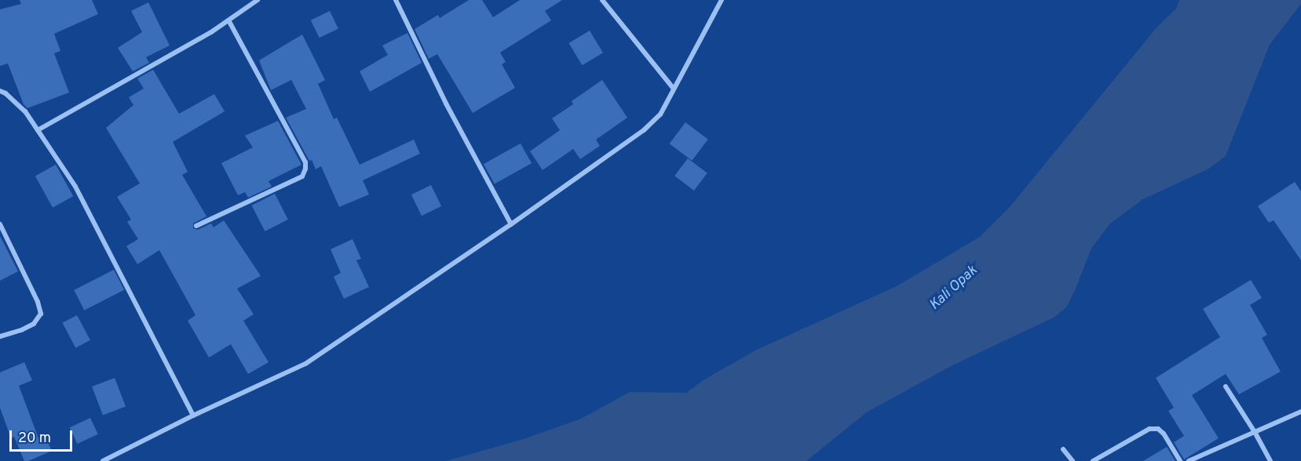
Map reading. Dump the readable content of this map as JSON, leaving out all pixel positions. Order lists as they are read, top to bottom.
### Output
{
  "water": ["Kali Opak"],
  "scale_bar": "20 m"
}
